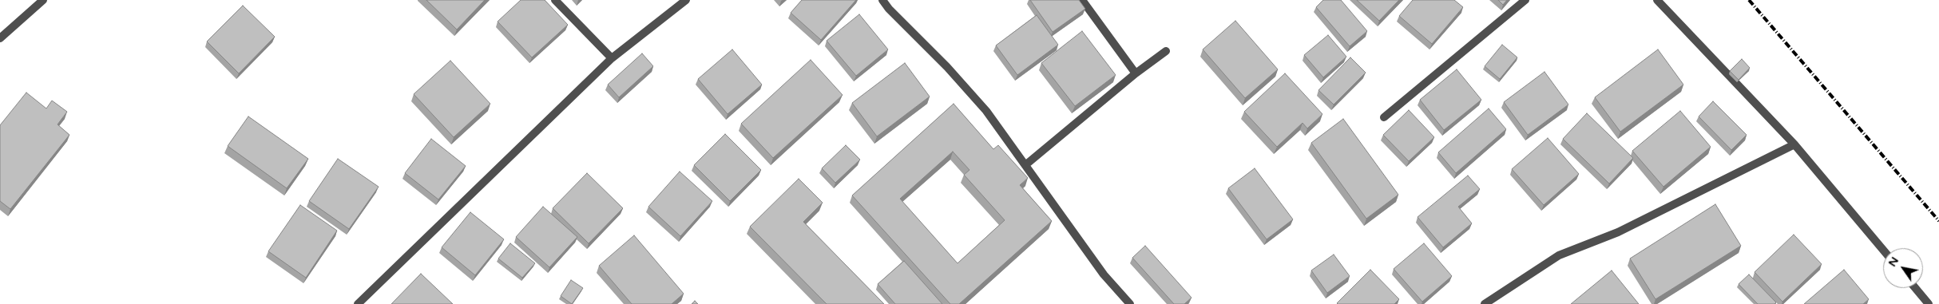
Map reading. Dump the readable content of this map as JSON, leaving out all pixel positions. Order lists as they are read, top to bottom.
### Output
{
  "north": "top left"
}
